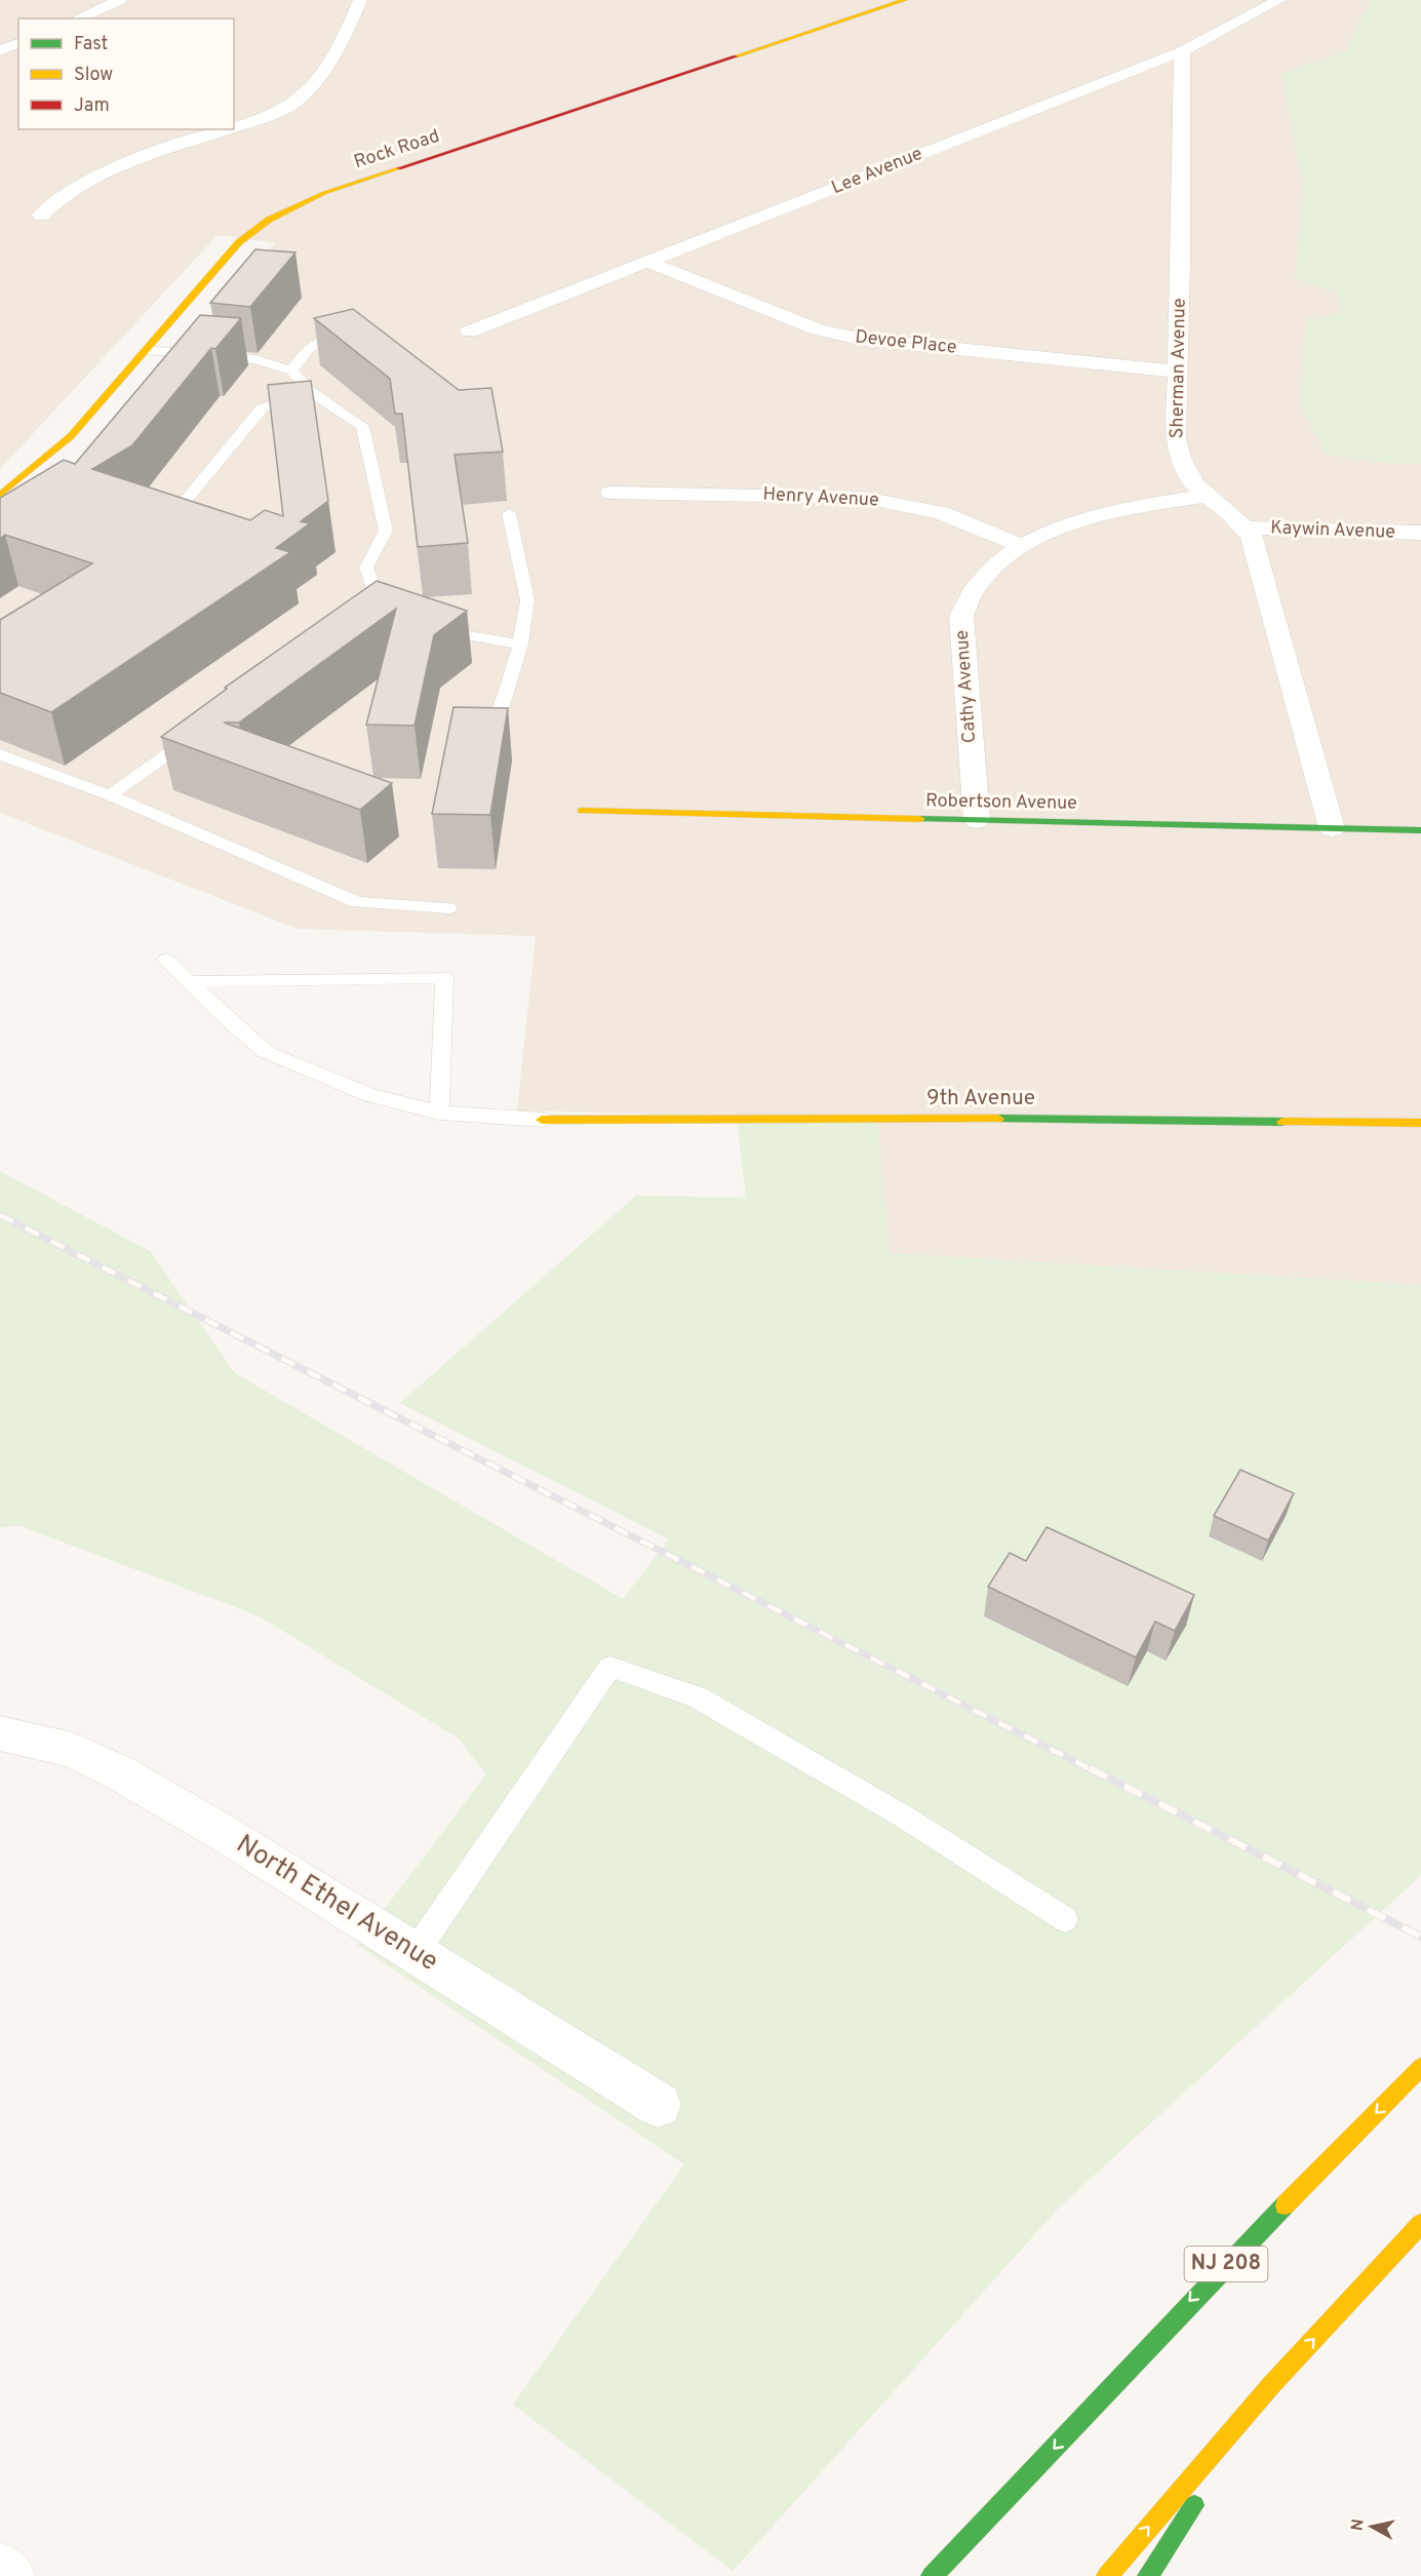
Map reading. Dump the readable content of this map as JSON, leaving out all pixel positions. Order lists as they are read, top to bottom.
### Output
{
  "streets": {
    "main road": [
      "Rock Road",
      "Robertson Avenue",
      "9th Avenue",
      "NJ 208"
    ],
    "street": [
      "Lee Avenue",
      "Devoe Place",
      "Sherman Avenue",
      "Henry Avenue",
      "Kaywin Avenue",
      "Cathy Avenue",
      "North Ethel Avenue"
    ]
  },
  "crossings": [
    ["Lee Avenue", "Devoe Place"],
    ["Lee Avenue", "Sherman Avenue"],
    ["Devoe Place", "Sherman Avenue"],
    ["Sherman Avenue", "Kaywin Avenue"],
    ["Sherman Avenue", "Cathy Avenue"],
    ["Sherman Avenue", "Robertson Avenue"],
    ["Henry Avenue", "Cathy Avenue"],
    ["Cathy Avenue", "Robertson Avenue"]
  ],
  "legend": ["Fast", "Slow", "Jam"],
  "north": "left"
}
